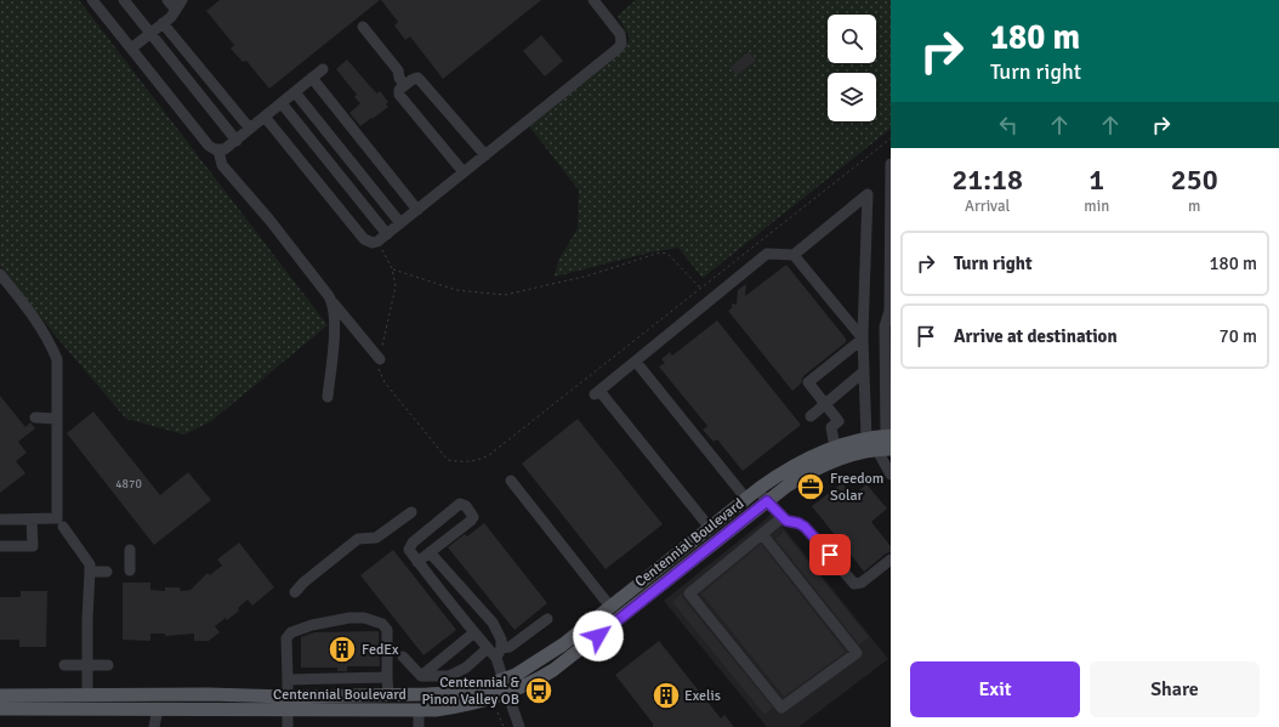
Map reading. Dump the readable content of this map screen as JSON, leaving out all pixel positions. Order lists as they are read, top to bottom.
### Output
{
  "streets": {
    "main road": ["Centennial Boulevard"]
  },
  "places": {
    "office": ["Freedom Solar"],
    "building": ["FedEx", "Exelis"],
    "bus stop": ["Centennial & Pinon Valley OB"]
  },
  "house_numbers": ["4870"],
  "page": {
    "turn": ["180 m", "Turn right"],
    "eta": [
      "21:18",
      "Arrival",
      "1",
      "min",
      "250",
      "m"
    ],
    "list": [
      {
        "name": "Turn right",
        "value": "180 m"
      },
      {
        "name": "Arrive at destination",
        "value": "70 m"
      }
    ],
    "buttons": ["Exit", "Share"]
  }
}
